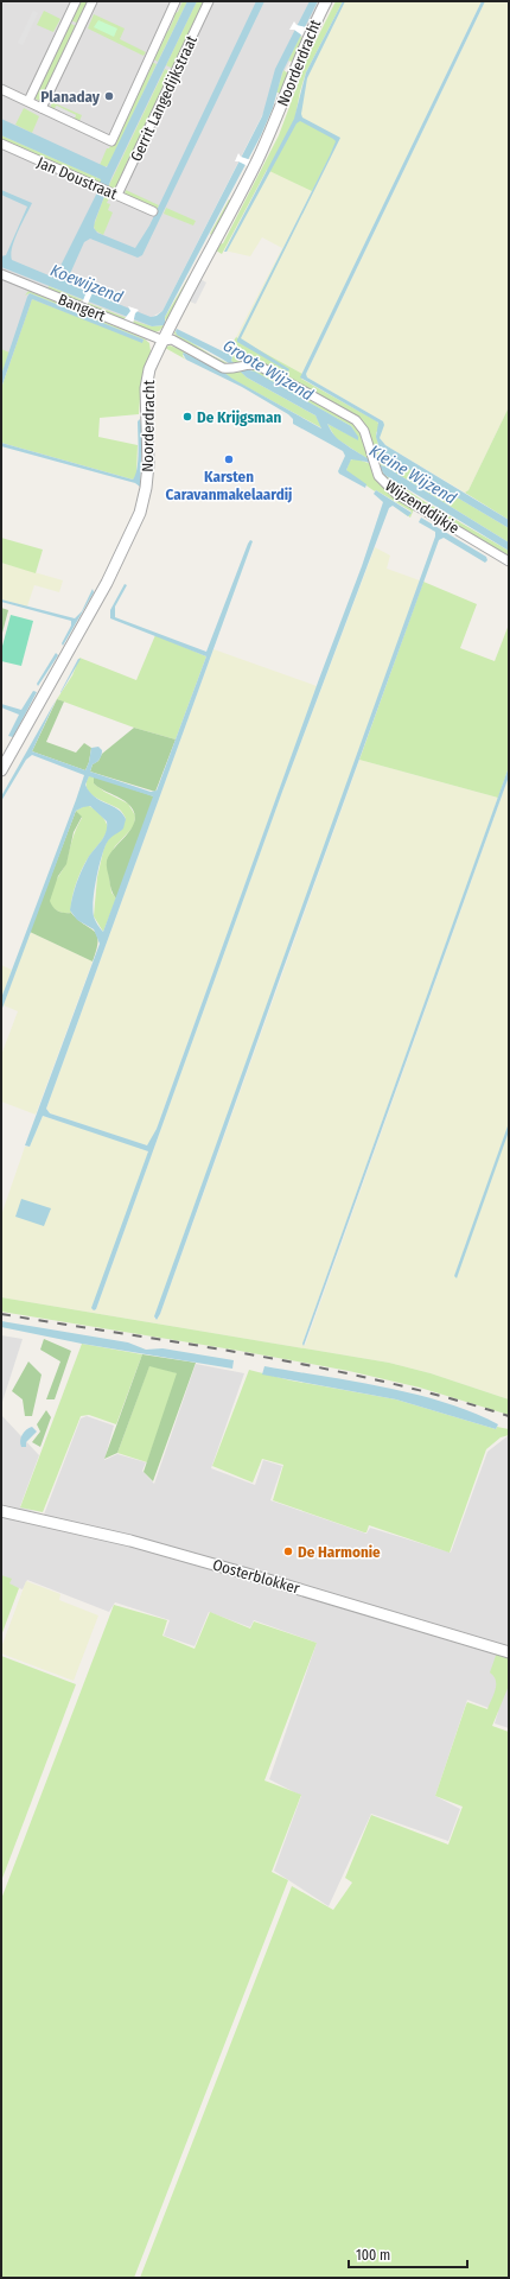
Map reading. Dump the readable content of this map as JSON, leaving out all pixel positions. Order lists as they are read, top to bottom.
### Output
{
  "streets": {
    "street": [
      "Noorderdracht",
      "Gerrit Langedijkstraat",
      "Jan Doustraat",
      "Bangert",
      "Wijzenddijkje",
      "Oosterblokker"
    ]
  },
  "crossings": [
    ["Noorderdracht", "Bangert"],
    ["Noorderdracht", "Wijzenddijkje"],
    ["Gerrit Langedijkstraat", "Jan Doustraat"],
    ["Bangert", "Wijzenddijkje"]
  ],
  "water": ["Koewijzend", "Groote Wijzend", "Kleine Wijzend"],
  "places": [
    "Planaday",
    "De Krijgsman",
    "Karsten Caravanmakelaardij",
    "De Harmonie"
  ],
  "scale_bar": "100 m"
}
